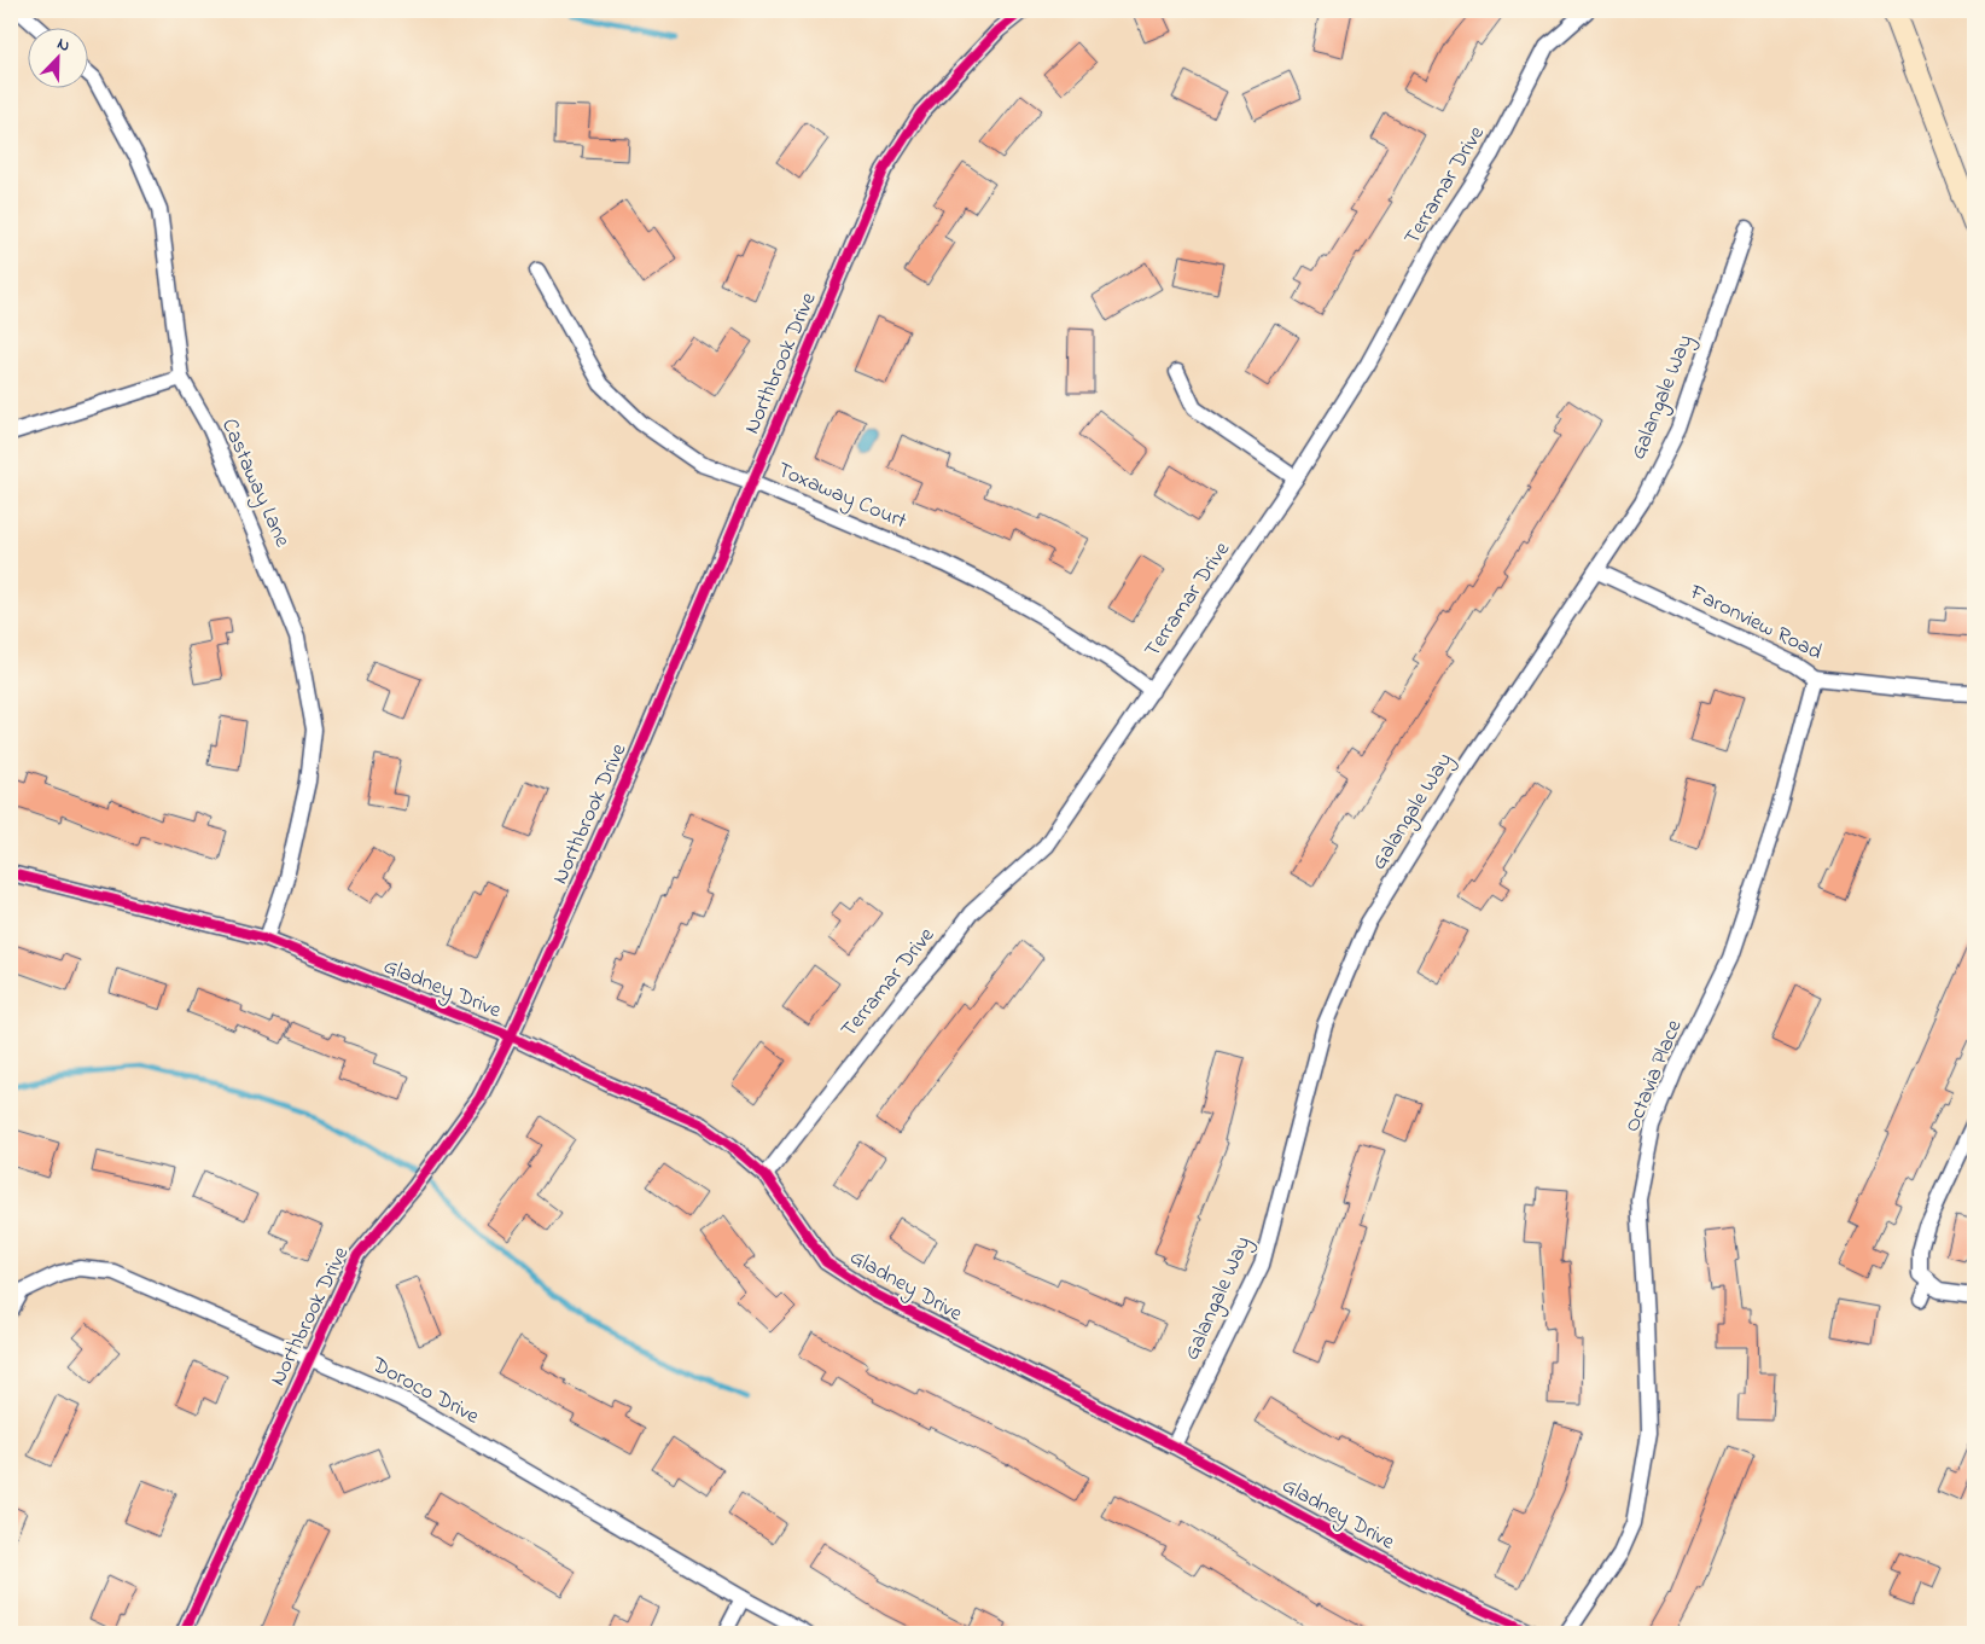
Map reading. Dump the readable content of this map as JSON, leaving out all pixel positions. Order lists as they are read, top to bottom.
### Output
{
  "streets": {
    "street": [
      "Terramar Drive",
      "Northbrook Drive",
      "Galangale Way",
      "Castaway Lane",
      "Toxaway Court",
      "Faronview Road",
      "Gladney Drive",
      "Octavia Place",
      "Doroco Drive"
    ]
  },
  "crossings": [
    ["Terramar Drive", "Toxaway Court"],
    ["Terramar Drive", "Gladney Drive"],
    ["Northbrook Drive", "Toxaway Court"],
    ["Northbrook Drive", "Gladney Drive"],
    ["Northbrook Drive", "Doroco Drive"],
    ["Galangale Way", "Faronview Road"],
    ["Galangale Way", "Gladney Drive"],
    ["Castaway Lane", "Gladney Drive"],
    ["Faronview Road", "Octavia Place"]
  ],
  "north": "top right"
}
